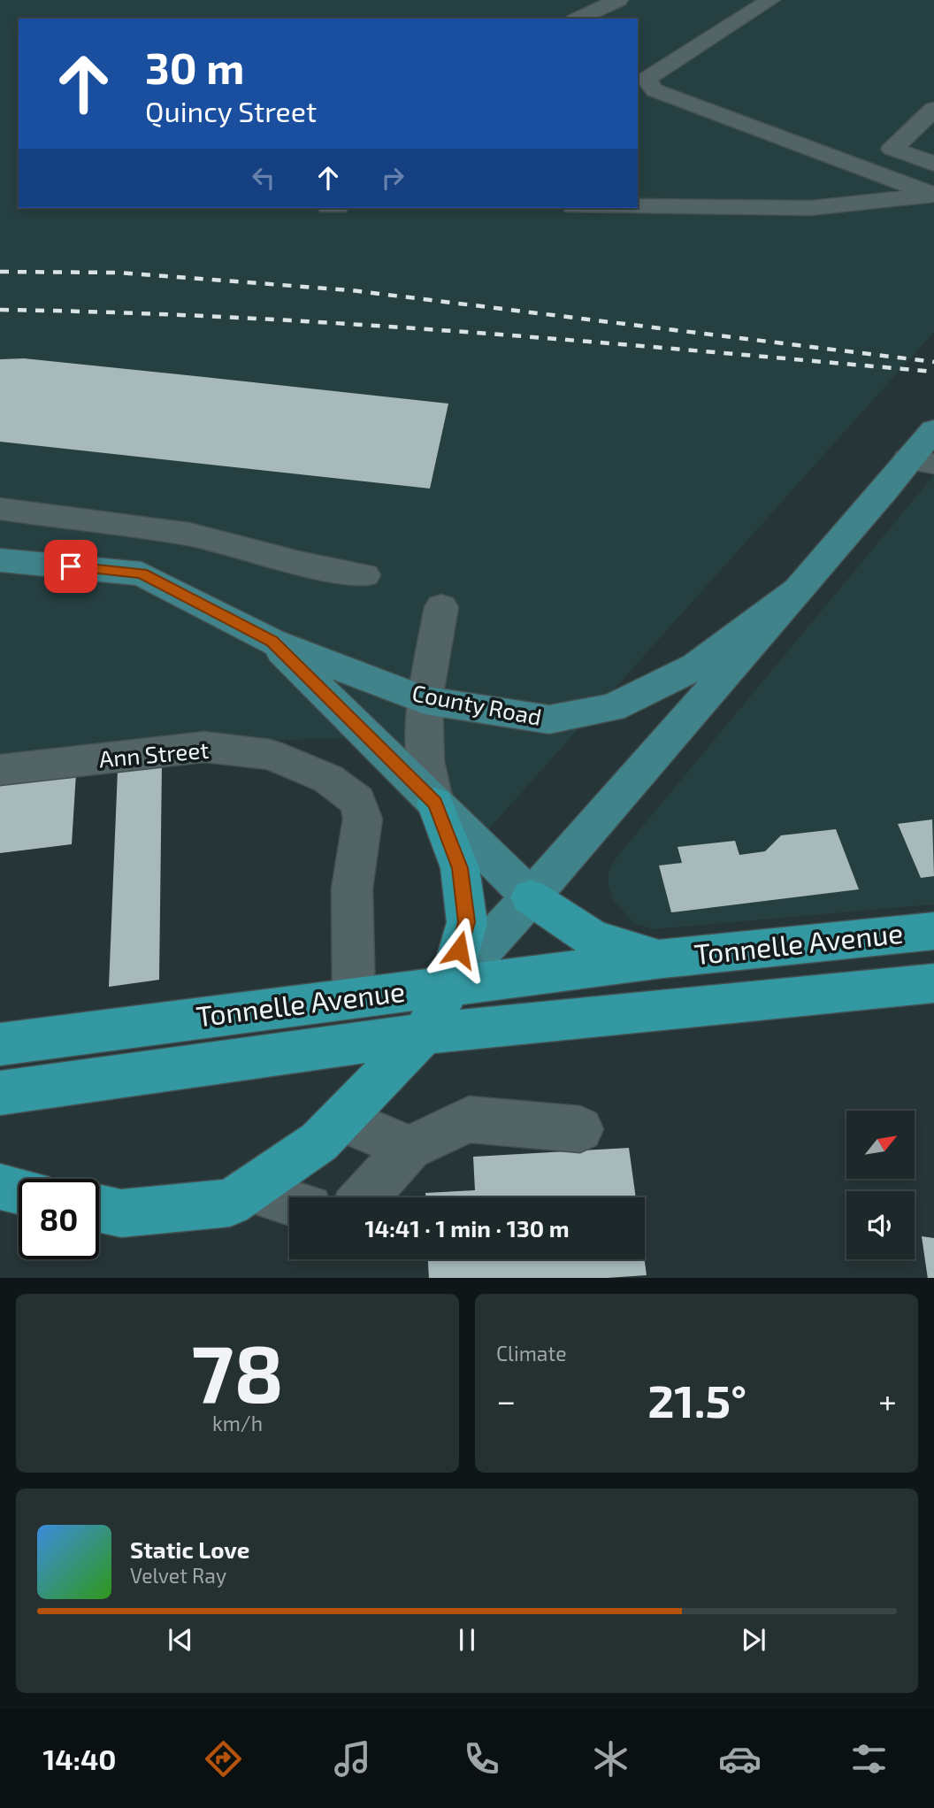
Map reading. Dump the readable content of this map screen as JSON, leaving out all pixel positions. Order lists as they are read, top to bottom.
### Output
{
  "streets": {
    "highway": ["Tonnelle Avenue"],
    "main road": ["County Road"],
    "street": ["Ann Street"]
  },
  "crossings": [
    ["County Road", "Tonnelle Avenue"],
    ["Ann Street", "Tonnelle Avenue"]
  ],
  "north": "top right",
  "page": {
    "turn": ["30 m", "Quincy Street"],
    "limit": "80",
    "trip": "14:41 · 1 min · 130 m",
    "tile": [
      ["78", "km/h"],
      "Climate"
    ],
    "heat": ["−", "21.5°", "+"],
    "song": ["Static Love", "Velvet Ray"],
    "tabs": "14:40"
  }
}
